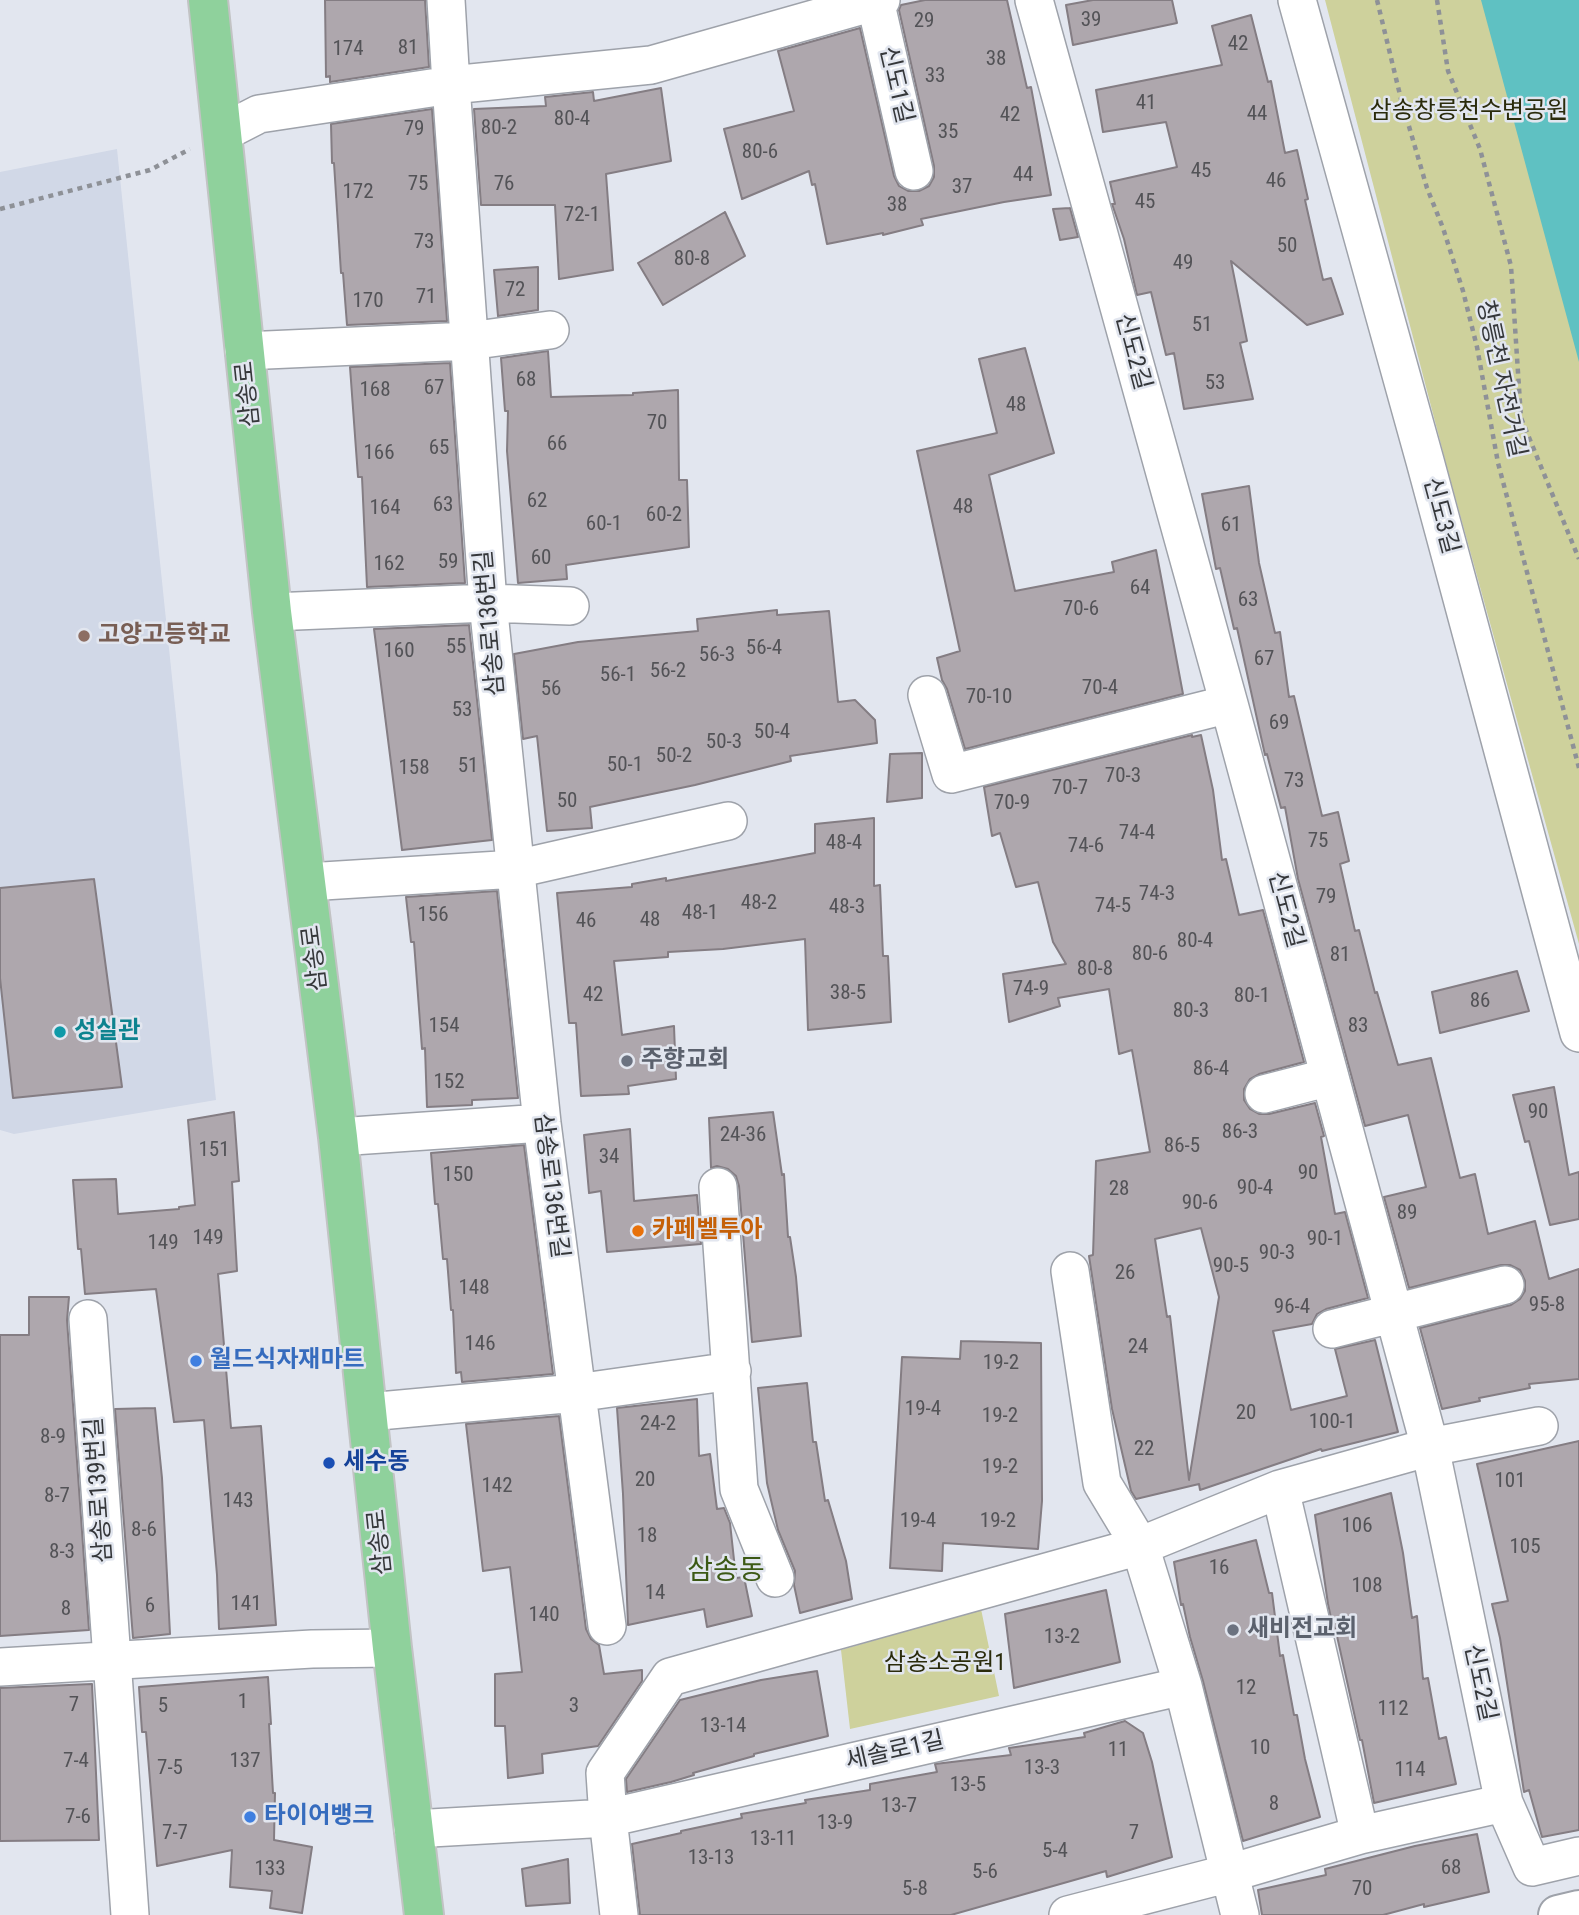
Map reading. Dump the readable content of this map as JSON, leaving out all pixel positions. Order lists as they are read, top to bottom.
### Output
{
  "streets": {
    "main road": ["삼송로"],
    "street": [
      "신도1길",
      "신도2길",
      "신도3길",
      "삼송로136번길",
      "삼송로139번길",
      "세솔로1길"
    ],
    "path": ["창릉천 자전거길"]
  },
  "crossings": [
    ["삼송로", "세솔로1길"]
  ],
  "districts": ["삼송동"],
  "parks": ["삼송창릉천수변공원", "삼송소공원1"],
  "places": [
    "고양고등학교",
    "성실관",
    "주향교회",
    "카페벨투아",
    "월드식자재마트",
    "세수동",
    "새비전교회",
    "타이어뱅크"
  ],
  "house_numbers": [
    "39",
    "29",
    "42",
    "81",
    "174",
    "38",
    "33",
    "41",
    "44",
    "42",
    "80-4",
    "80-2",
    "79",
    "35",
    "80-6",
    "45",
    "44",
    "46",
    "75",
    "76",
    "37",
    "172",
    "45",
    "38",
    "72-1",
    "73",
    "50",
    "80-8",
    "49",
    "72",
    "71",
    "170",
    "51",
    "68",
    "53",
    "67",
    "168",
    "48",
    "70",
    "66",
    "65",
    "166",
    "62",
    "63",
    "48",
    "164",
    "60-2",
    "60-1",
    "61",
    "60",
    "59",
    "162",
    "64",
    "63",
    "70-6",
    "55",
    "56-4",
    "160",
    "56-3",
    "67",
    "56-2",
    "56-1",
    "70-4",
    "56",
    "70-10",
    "53",
    "69",
    "50-4",
    "50-3",
    "50-2",
    "50-1",
    "51",
    "158",
    "70-3",
    "73",
    "70-7",
    "50",
    "70-9",
    "74-4",
    "75",
    "48-4",
    "74-6",
    "74-3",
    "79",
    "48-2",
    "74-5",
    "48-3",
    "48-1",
    "156",
    "48",
    "46",
    "80-4",
    "80-6",
    "81",
    "80-8",
    "74-9",
    "38-5",
    "42",
    "80-1",
    "86",
    "80-3",
    "154",
    "83",
    "86-4",
    "152",
    "90",
    "86-3",
    "24-36",
    "86-5",
    "151",
    "34",
    "90",
    "150",
    "90-4",
    "28",
    "90-6",
    "89",
    "149",
    "90-1",
    "149",
    "90-3",
    "90-5",
    "26",
    "148",
    "95-8",
    "96-4",
    "146",
    "24",
    "19-2",
    "19-4",
    "20",
    "19-2",
    "100-1",
    "24-2",
    "8-9",
    "22",
    "19-2",
    "20",
    "101",
    "142",
    "8-7",
    "143",
    "19-4",
    "19-2",
    "106",
    "8-6",
    "18",
    "105",
    "8-3",
    "16",
    "108",
    "14",
    "141",
    "6",
    "8",
    "140",
    "13-2",
    "12",
    "1",
    "7",
    "5",
    "3",
    "112",
    "13-14",
    "10",
    "11",
    "7-4",
    "137",
    "7-5",
    "13-3",
    "114",
    "13-5",
    "8",
    "13-7",
    "7-6",
    "13-9",
    "7-7",
    "7",
    "13-11",
    "5-4",
    "13-13",
    "68",
    "133",
    "5-6",
    "5-8",
    "70"
  ]
}
